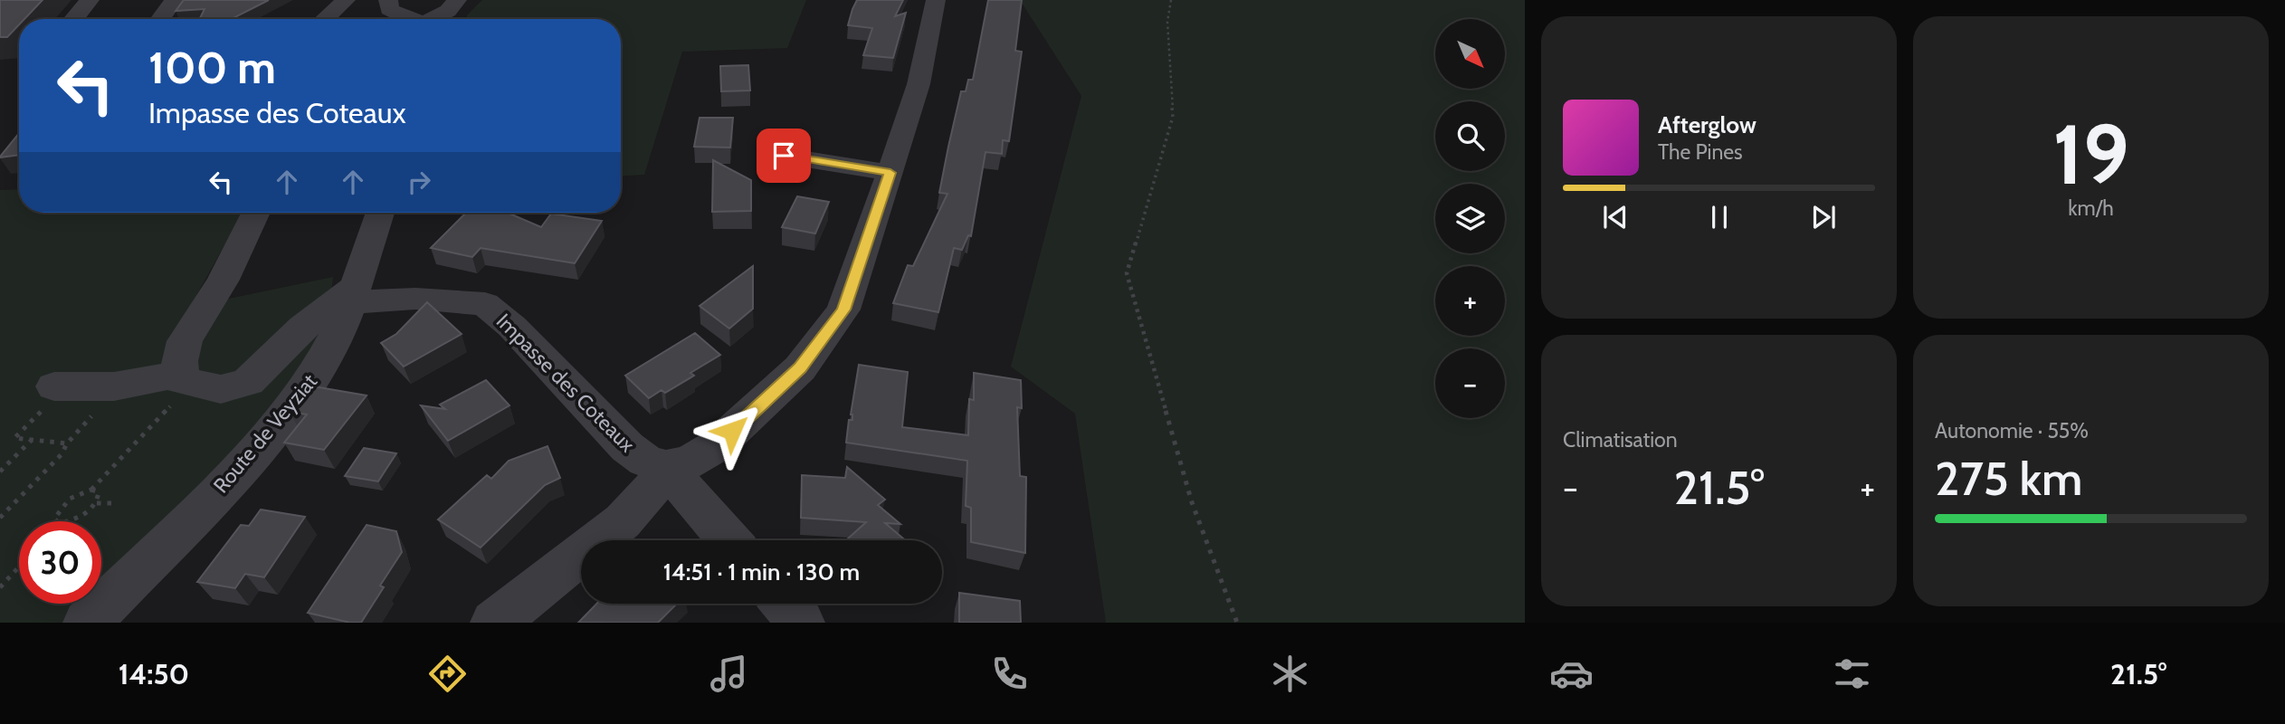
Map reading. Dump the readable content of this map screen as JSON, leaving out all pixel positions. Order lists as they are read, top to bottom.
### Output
{
  "streets": {
    "street": ["Impasse des Coteaux", "Route de Veyziat"]
  },
  "crossings": [
    ["Impasse des Coteaux", "Route de Veyziat"]
  ],
  "north": "bottom right",
  "page": {
    "tile": [
      ["19", "km/h"],
      "Climatisation",
      ["Autonomie · 55%", "275 km"]
    ],
    "map_buttons": ["+", "−"],
    "turn": ["100 m", "Impasse des Coteaux"],
    "song": ["Afterglow", "The Pines"],
    "heat": ["−", "21.5°", "+"],
    "limit": "30",
    "trip": "14:51 · 1 min · 130 m",
    "tabs": ["14:50", "21.5°"]
  }
}
